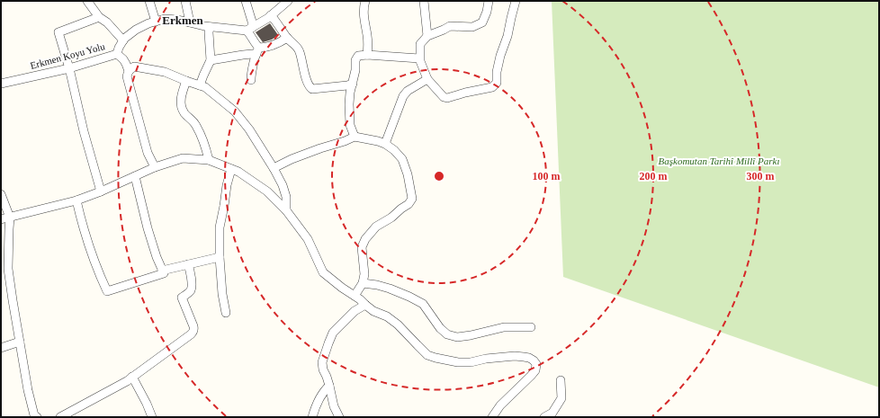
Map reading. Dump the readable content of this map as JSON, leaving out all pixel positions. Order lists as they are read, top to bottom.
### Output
{
  "streets": {
    "street": ["Erkmen Koyu Yolu"]
  },
  "districts": ["Erkmen"],
  "parks": ["Başkomutan Tarihî Millî Parkı"],
  "rings": ["100 m", "200 m", "300 m"]
}
